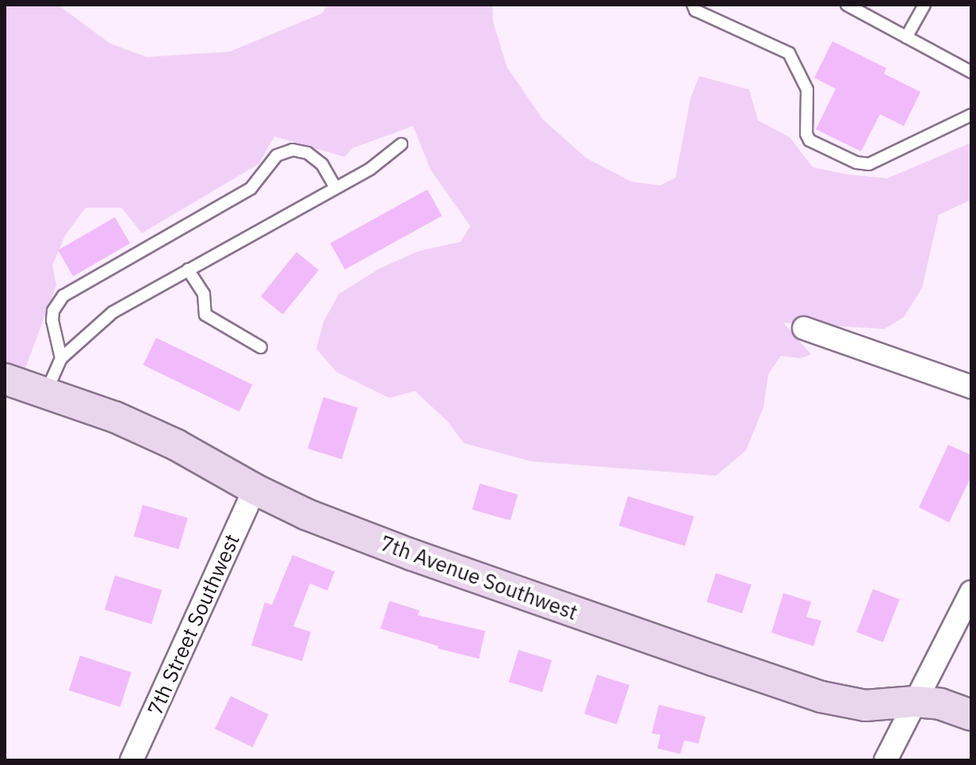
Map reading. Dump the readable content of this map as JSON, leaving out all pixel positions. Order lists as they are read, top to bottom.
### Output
{
  "streets": {
    "street": ["7th Avenue Southwest", "7th Street Southwest"]
  },
  "crossings": [
    ["7th Avenue Southwest", "7th Street Southwest"]
  ]
}
